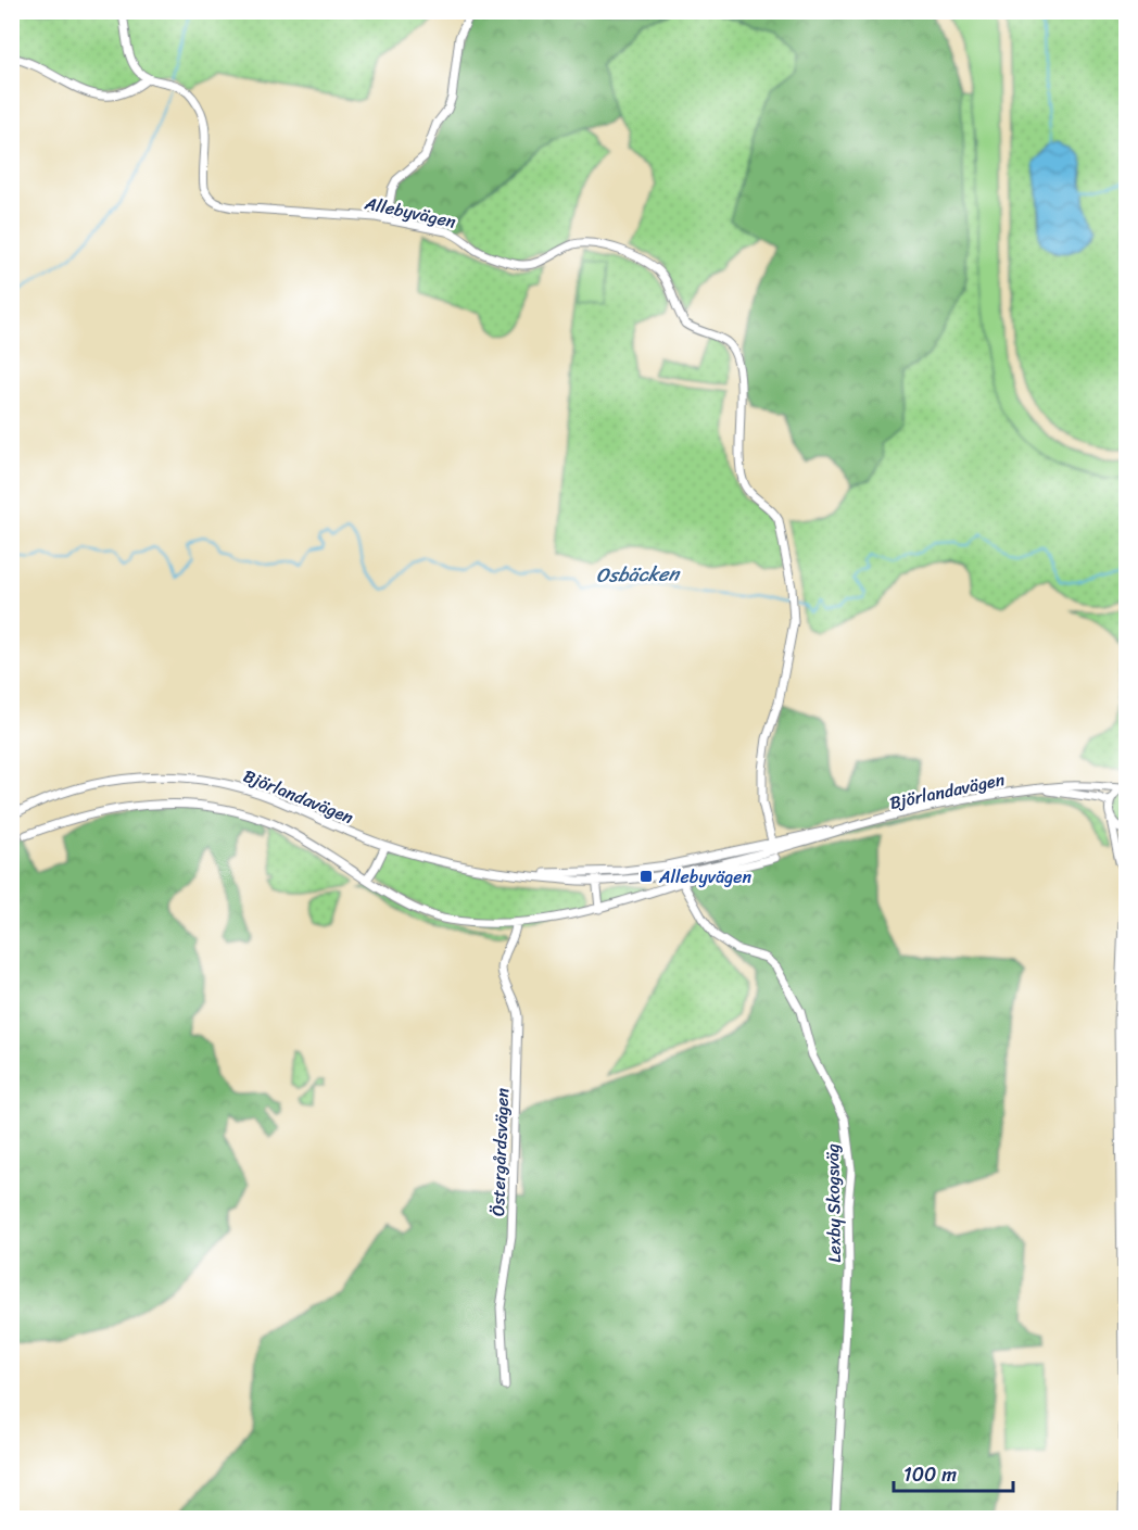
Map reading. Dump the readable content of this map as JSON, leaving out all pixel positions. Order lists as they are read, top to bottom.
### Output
{
  "streets": {
    "street": [
      "Allebyvägen",
      "Björlandavägen",
      "Östergårdsvägen",
      "Lexby Skogsväg"
    ]
  },
  "crossings": [
    ["Allebyvägen", "Björlandavägen"],
    ["Björlandavägen", "Östergårdsvägen"],
    ["Björlandavägen", "Lexby Skogsväg"]
  ],
  "water": ["Osbäcken"],
  "places": {
    "transit": ["Allebyvägen"]
  },
  "scale_bar": "100 m"
}
